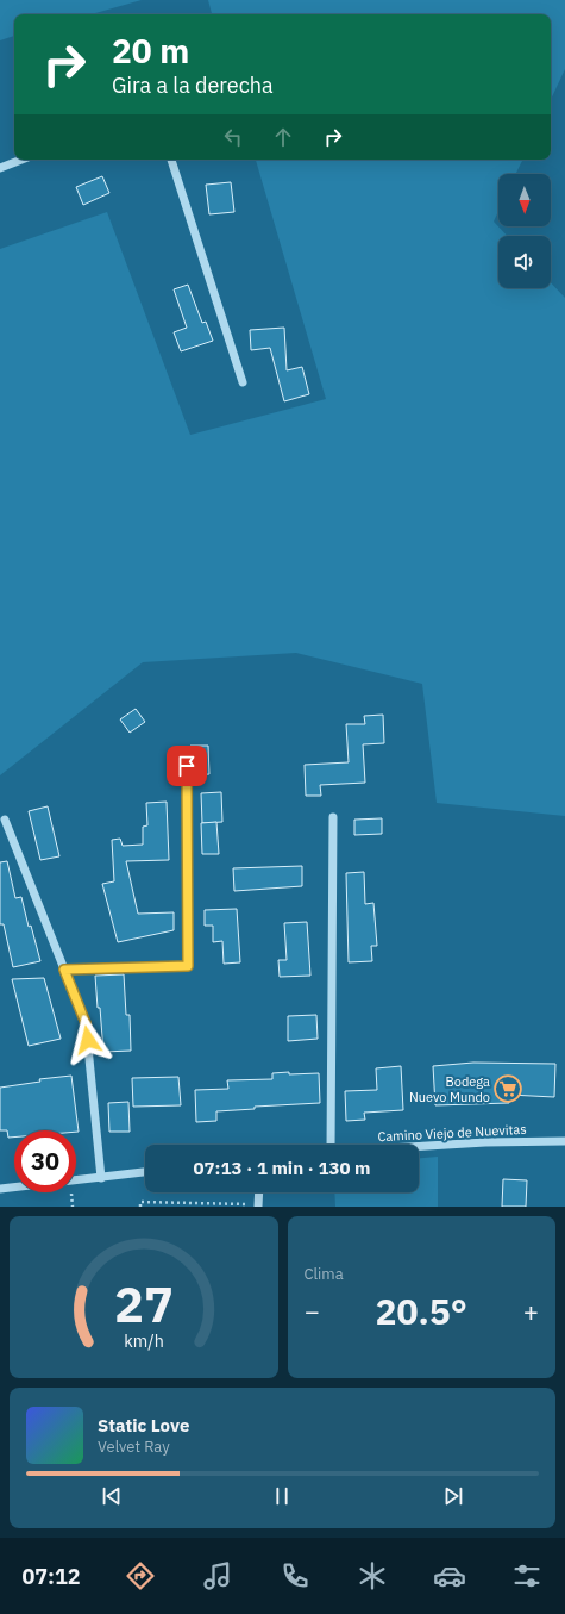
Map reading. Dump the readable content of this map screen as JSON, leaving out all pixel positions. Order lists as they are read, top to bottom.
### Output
{
  "streets": {
    "street": ["Camino Viejo de Nuevitas"]
  },
  "places": {
    "supermarket": ["Bodega Nuevo Mundo"]
  },
  "north": "bottom",
  "page": {
    "turn": ["20 m", "Gira a la derecha"],
    "limit": "30",
    "trip": "07:13 · 1 min · 130 m",
    "tile": "Clima",
    "heat": ["−", "20.5°", "+"],
    "song": ["Static Love", "Velvet Ray"],
    "tabs": "07:12",
    "gauge": ["27", "km/h"]
  }
}
